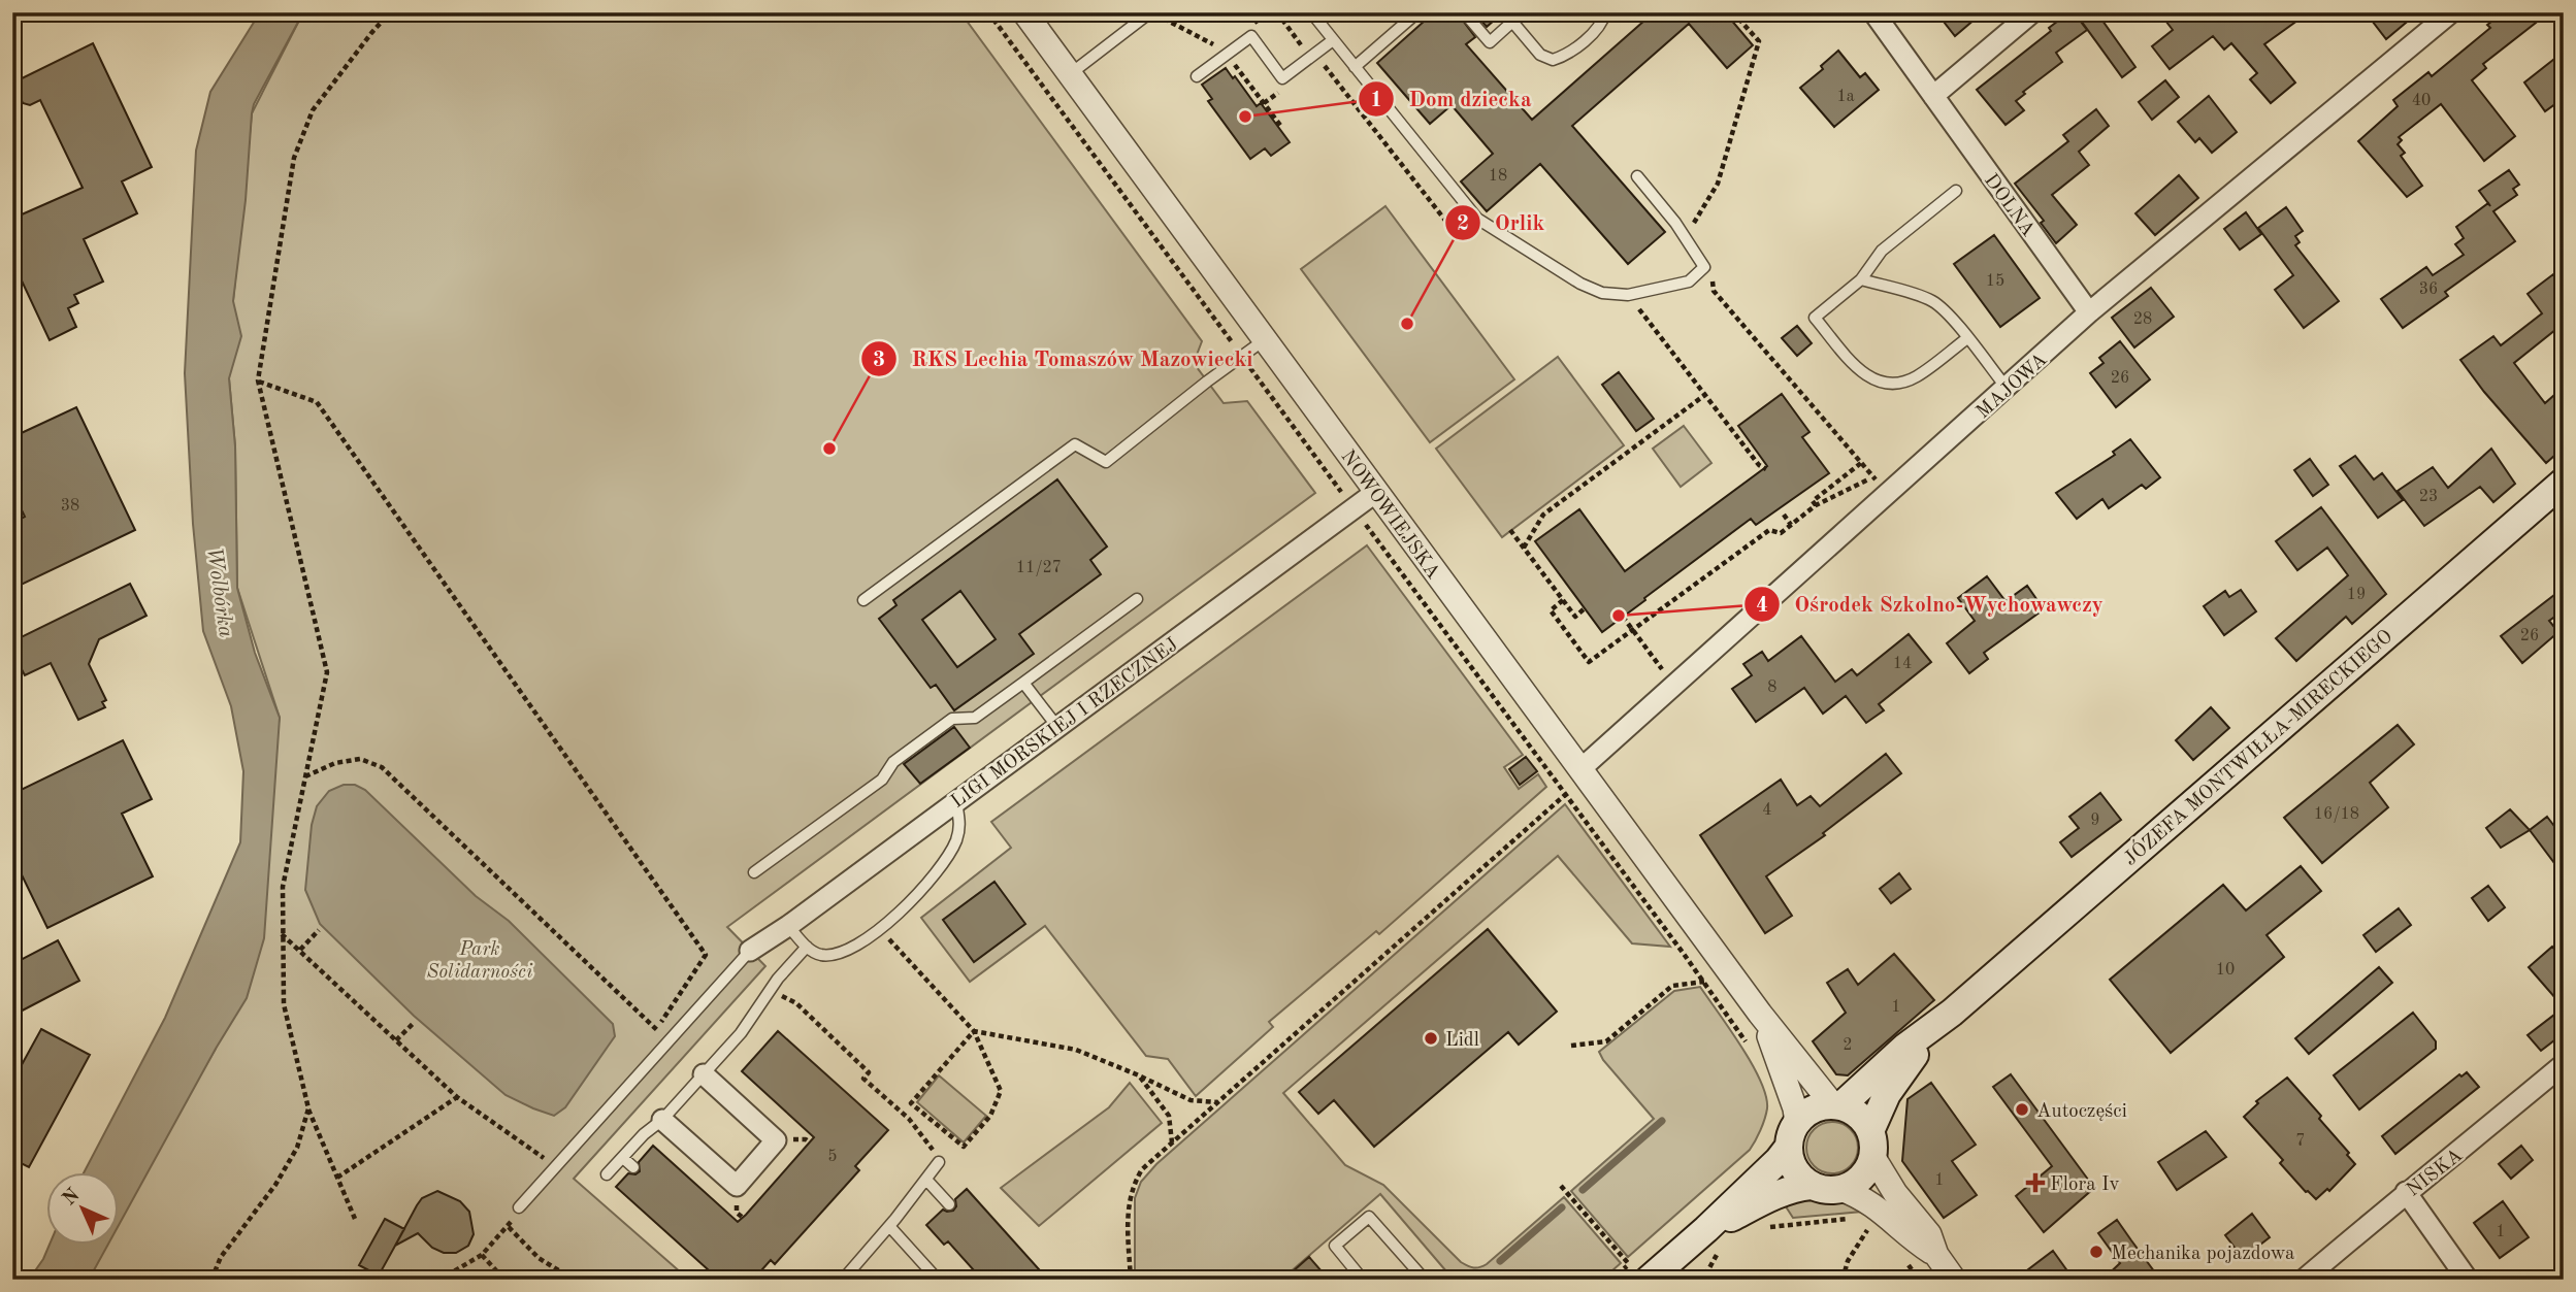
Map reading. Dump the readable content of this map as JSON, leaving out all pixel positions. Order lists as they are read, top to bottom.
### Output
{
  "streets": {
    "main road": ["JÓZEFA MONTWIŁŁA-MIRECKIEGO"],
    "street": [
      "DOLNA",
      "MAJOWA",
      "NOWOWIEJSKA",
      "LIGI MORSKIEJ I RZECZNEJ",
      "NISKA"
    ]
  },
  "crossings": [
    ["DOLNA", "MAJOWA"],
    ["MAJOWA", "NOWOWIEJSKA"],
    ["NOWOWIEJSKA", "LIGI MORSKIEJ I RZECZNEJ"],
    ["NOWOWIEJSKA", "JÓZEFA MONTWIŁŁA-MIRECKIEGO"]
  ],
  "water": ["Wolbórka"],
  "parks": ["Park Solidarności"],
  "places": {
    "other": [
      "Dom dziecka",
      "Orlik",
      "RKS Lechia Tomaszów Mazowiecki",
      "Ośrodek Szkolno-Wychowawczy",
      "Lidl",
      "Autoczęści",
      "Mechanika pojazdowa"
    ],
    "health": ["Flora Iv"]
  },
  "house_numbers": [
    "1a",
    "40",
    "18",
    "15",
    "36",
    "28",
    "26",
    "23",
    "38",
    "11/27",
    "19",
    "26",
    "14",
    "8",
    "4",
    "16/18",
    "9",
    "10",
    "1",
    "2",
    "7",
    "5",
    "1",
    "1"
  ],
  "north": "top left"
}
